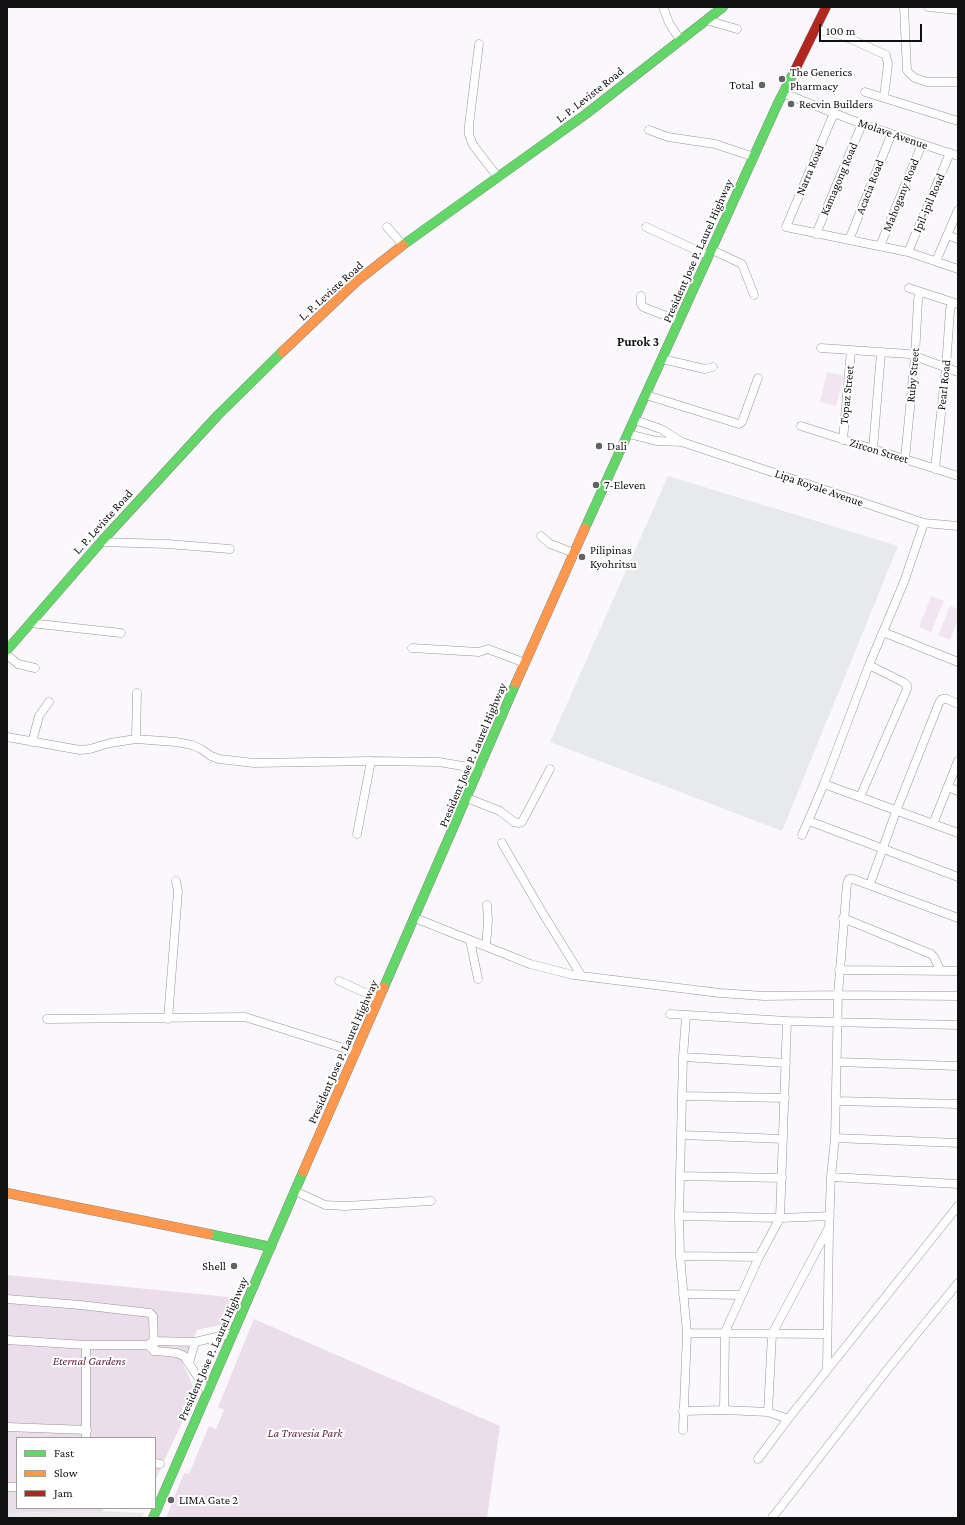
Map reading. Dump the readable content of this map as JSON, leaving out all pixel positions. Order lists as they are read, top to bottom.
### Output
{
  "streets": {
    "main road": ["L. P. Leviste Road", "President Jose P. Laurel Highway"],
    "street": [
      "Molave Avenue",
      "Narra Road",
      "Kamagong Road",
      "Acacia Road",
      "Mahogany Road",
      "Ipil-ipil Road",
      "Ruby Street",
      "Pearl Road",
      "Topaz Street",
      "Zircon Street",
      "Lipa Royale Avenue"
    ]
  },
  "crossings": [
    ["Molave Avenue", "Narra Road"],
    ["Molave Avenue", "Kamagong Road"],
    ["Molave Avenue", "Acacia Road"],
    ["Molave Avenue", "Mahogany Road"],
    ["Molave Avenue", "Ipil-ipil Road"],
    ["Molave Avenue", "President Jose P. Laurel Highway"],
    ["Narra Road", "Kamagong Road"],
    ["President Jose P. Laurel Highway", "Lipa Royale Avenue"],
    ["Ruby Street", "Zircon Street"],
    ["Pearl Road", "Zircon Street"],
    ["Topaz Street", "Zircon Street"]
  ],
  "districts": ["Purok 3"],
  "parks": ["Eternal Gardens", "La Travesia Park"],
  "places": [
    "The Generics Pharmacy",
    "Total",
    "Recvin Builders",
    "Dali",
    "7-Eleven",
    "Pilipinas Kyohritsu",
    "Shell",
    "LIMA Gate 2"
  ],
  "legend": ["Fast", "Slow", "Jam"],
  "scale_bar": "100 m"
}
